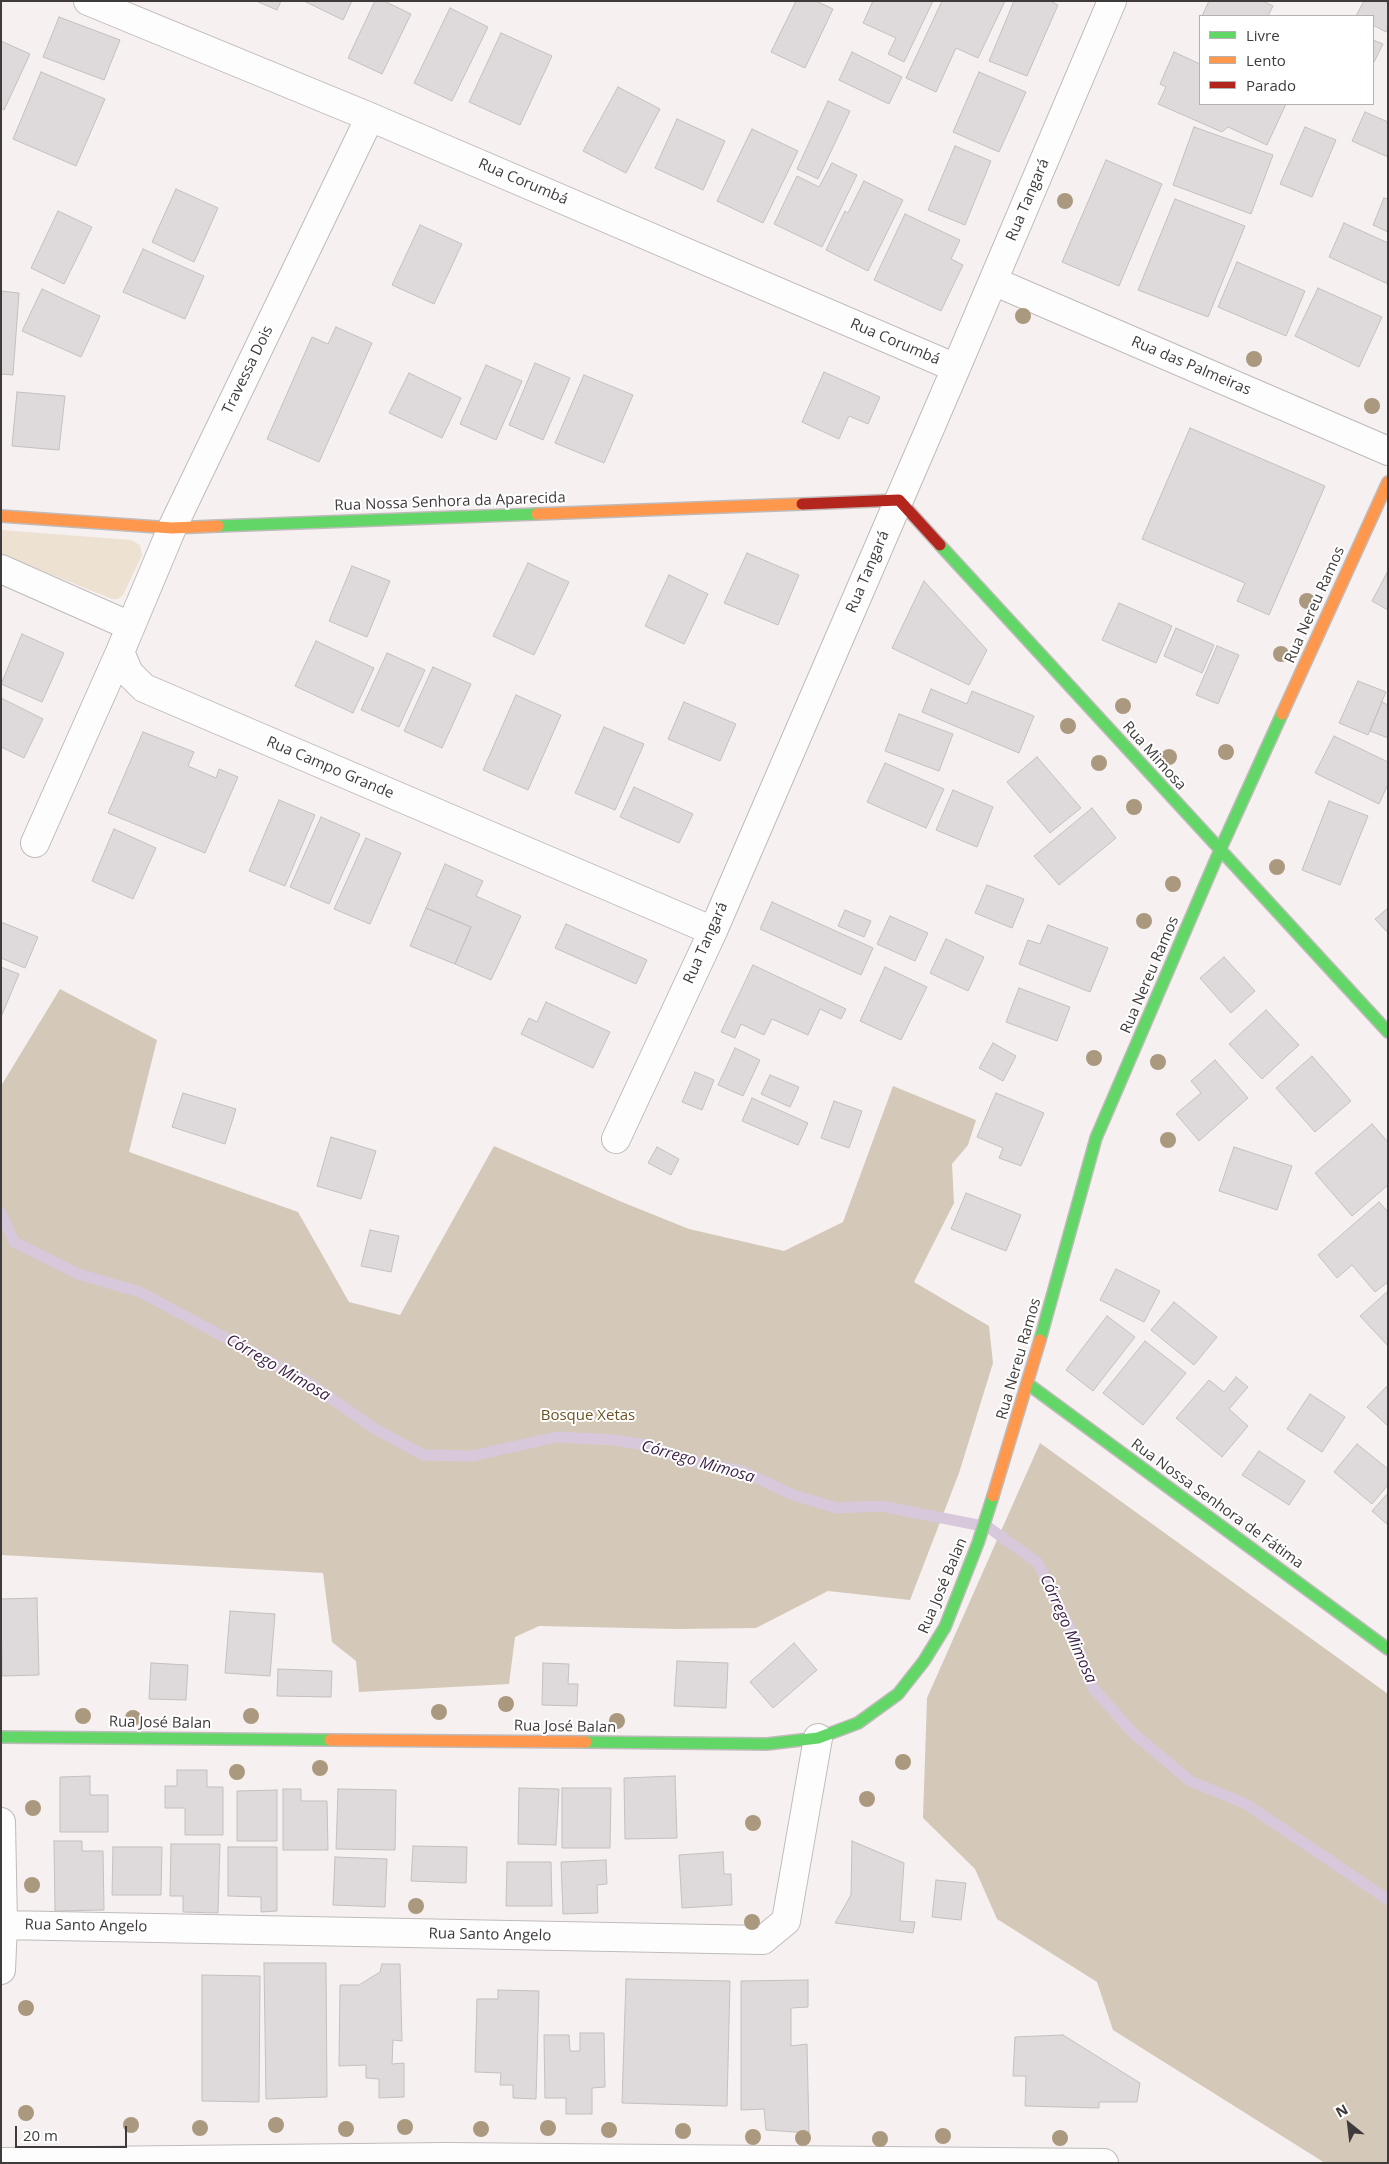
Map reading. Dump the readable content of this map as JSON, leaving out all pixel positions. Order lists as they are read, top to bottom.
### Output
{
  "streets": {
    "street": [
      "Rua Corumbá",
      "Rua Tangará",
      "Rua das Palmeiras",
      "Travessa Dois",
      "Rua Nossa Senhora da Aparecida",
      "Rua Nereu Ramos",
      "Rua Mimosa",
      "Rua Campo Grande",
      "Rua Nossa Senhora de Fátima",
      "Rua José Balan",
      "Rua Santo Angelo"
    ]
  },
  "crossings": [
    ["Rua Corumbá", "Rua Tangará"],
    ["Rua Corumbá", "Travessa Dois"],
    ["Rua Tangará", "Rua das Palmeiras"],
    ["Rua Tangará", "Rua Nossa Senhora da Aparecida"],
    ["Rua Tangará", "Rua Mimosa"],
    ["Rua Tangará", "Rua Campo Grande"],
    ["Travessa Dois", "Rua Nossa Senhora da Aparecida"],
    ["Rua Nossa Senhora da Aparecida", "Rua Mimosa"],
    ["Rua Nereu Ramos", "Rua Mimosa"],
    ["Rua Nereu Ramos", "Rua Nossa Senhora de Fátima"],
    ["Rua Nereu Ramos", "Rua José Balan"],
    ["Rua José Balan", "Rua Santo Angelo"]
  ],
  "water": ["Córrego Mimosa"],
  "parks": ["Bosque Xetas"],
  "legend": ["Livre", "Lento", "Parado"],
  "scale_bar": "20 m",
  "north": "top left"
}
